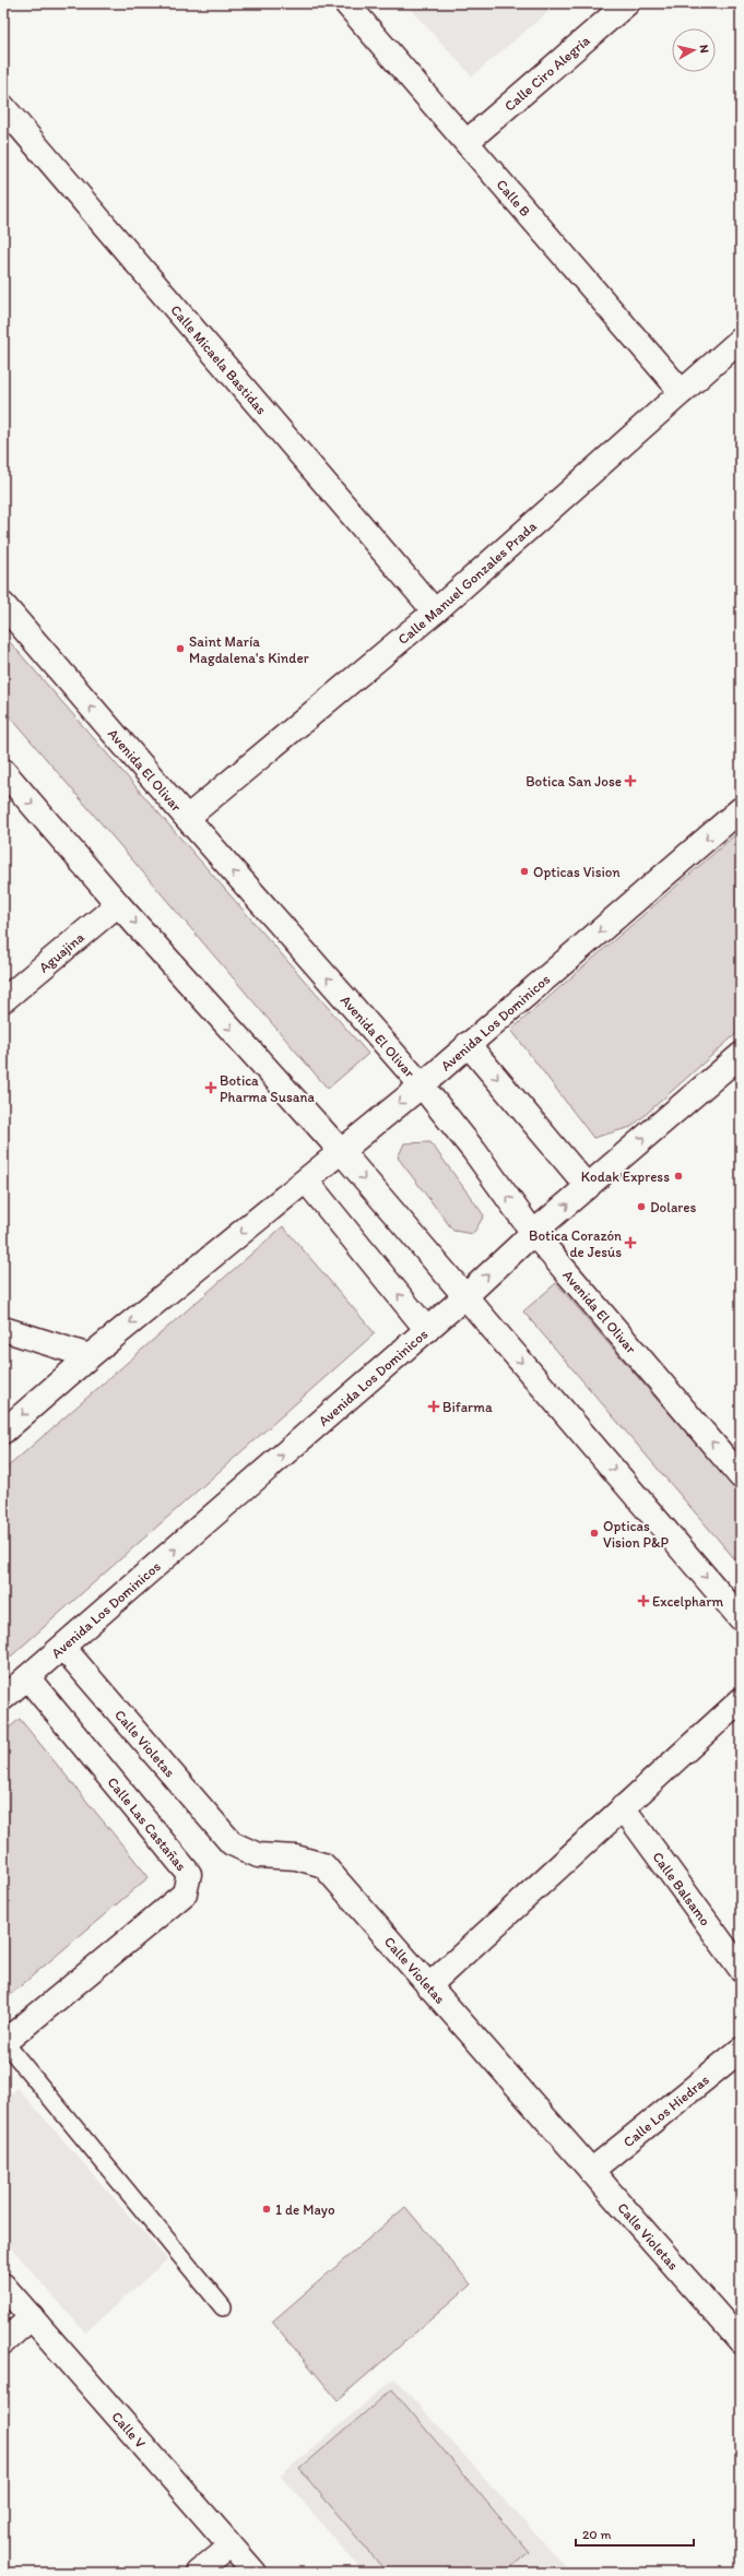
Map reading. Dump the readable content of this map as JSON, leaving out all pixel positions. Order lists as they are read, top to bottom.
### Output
{
  "streets": {
    "street": [
      "Calle Ciro Alegría",
      "Calle B",
      "Calle Micaela Bastidas",
      "Calle Manuel Gonzales Prada",
      "Avenida El Olivar",
      "Aguajina",
      "Avenida Los Dominicos",
      "Calle Violetas",
      "Calle Las Castañas",
      "Calle Balsamo",
      "Calle Los Hiedras",
      "Calle V"
    ]
  },
  "crossings": [
    ["Calle Ciro Alegría", "Calle B"],
    ["Calle B", "Calle Manuel Gonzales Prada"],
    ["Calle Micaela Bastidas", "Calle Manuel Gonzales Prada"],
    ["Calle Manuel Gonzales Prada", "Avenida El Olivar"],
    ["Avenida El Olivar", "Avenida Los Dominicos"],
    ["Avenida Los Dominicos", "Calle Violetas"],
    ["Avenida Los Dominicos", "Calle Las Castañas"],
    ["Calle Violetas", "Calle Los Hiedras"]
  ],
  "places": {
    "other": [
      "Saint María Magdalena's Kinder",
      "Opticas Vision",
      "Kodak Express",
      "Dolares",
      "Opticas Vision P&P",
      "1 de Mayo"
    ],
    "health": [
      "Botica San Jose",
      "Botica Pharma Susana",
      "Botica Corazón de Jesús",
      "Bifarma",
      "Excelpharm"
    ]
  },
  "scale_bar": "20 m",
  "north": "right"
}
